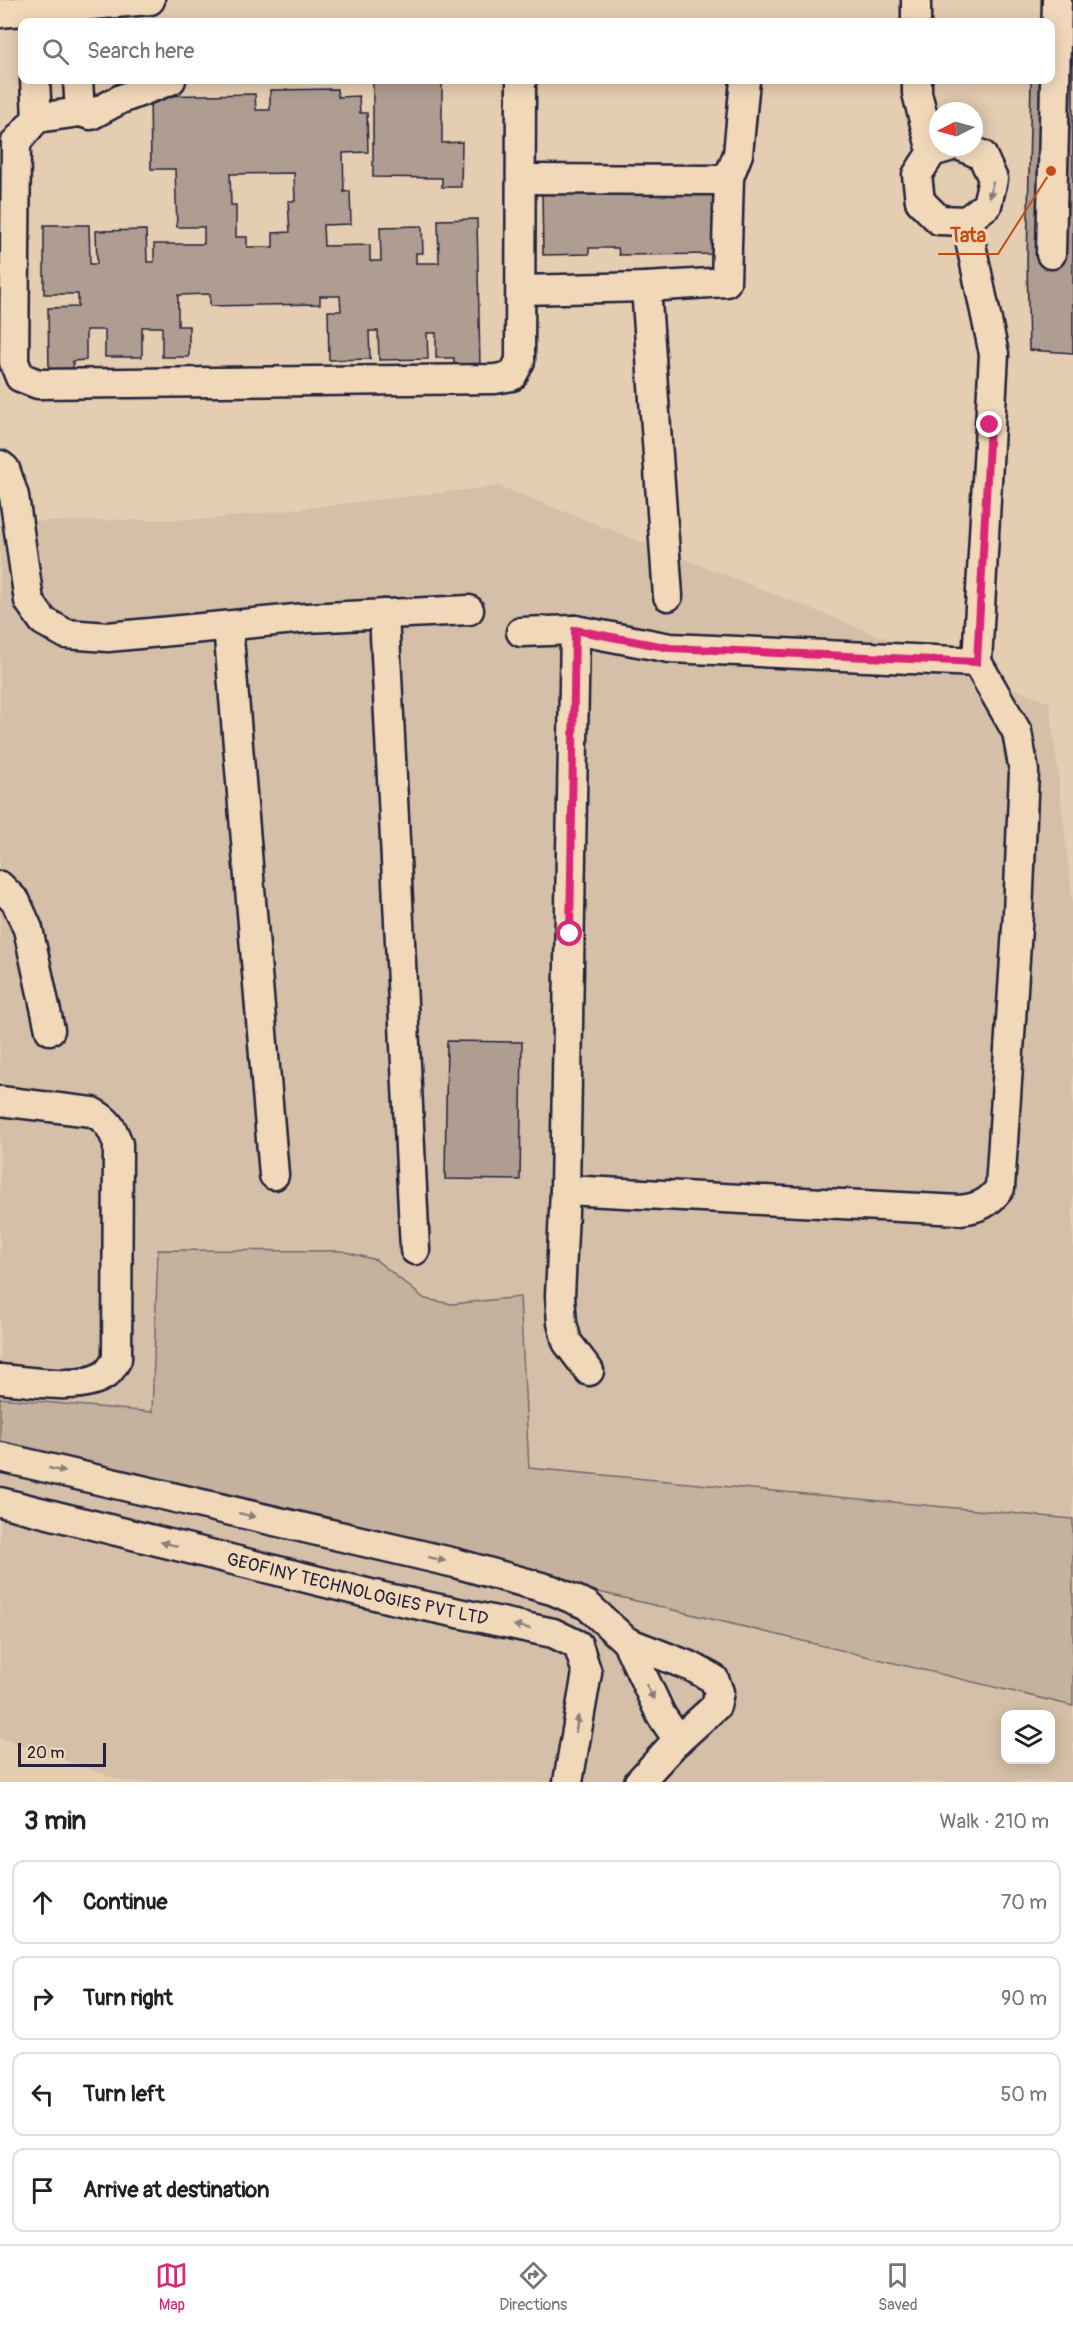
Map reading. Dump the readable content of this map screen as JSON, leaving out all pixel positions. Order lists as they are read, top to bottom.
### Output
{
  "streets": {
    "street": ["GEOFINY TECHNOLOGIES PVT LTD"]
  },
  "places": ["Tata"],
  "scale_bar": "20 m",
  "north": "left",
  "page": {
    "search": "Search here",
    "scale": "20 m",
    "heading": ["3 min", "Walk · 210 m"],
    "list": [
      ["Continue", "70 m"],
      ["Turn right", "90 m"],
      ["Turn left", "50 m"],
      "Arrive at destination"
    ],
    "nav": ["Map", "Directions", "Saved"]
  }
}
